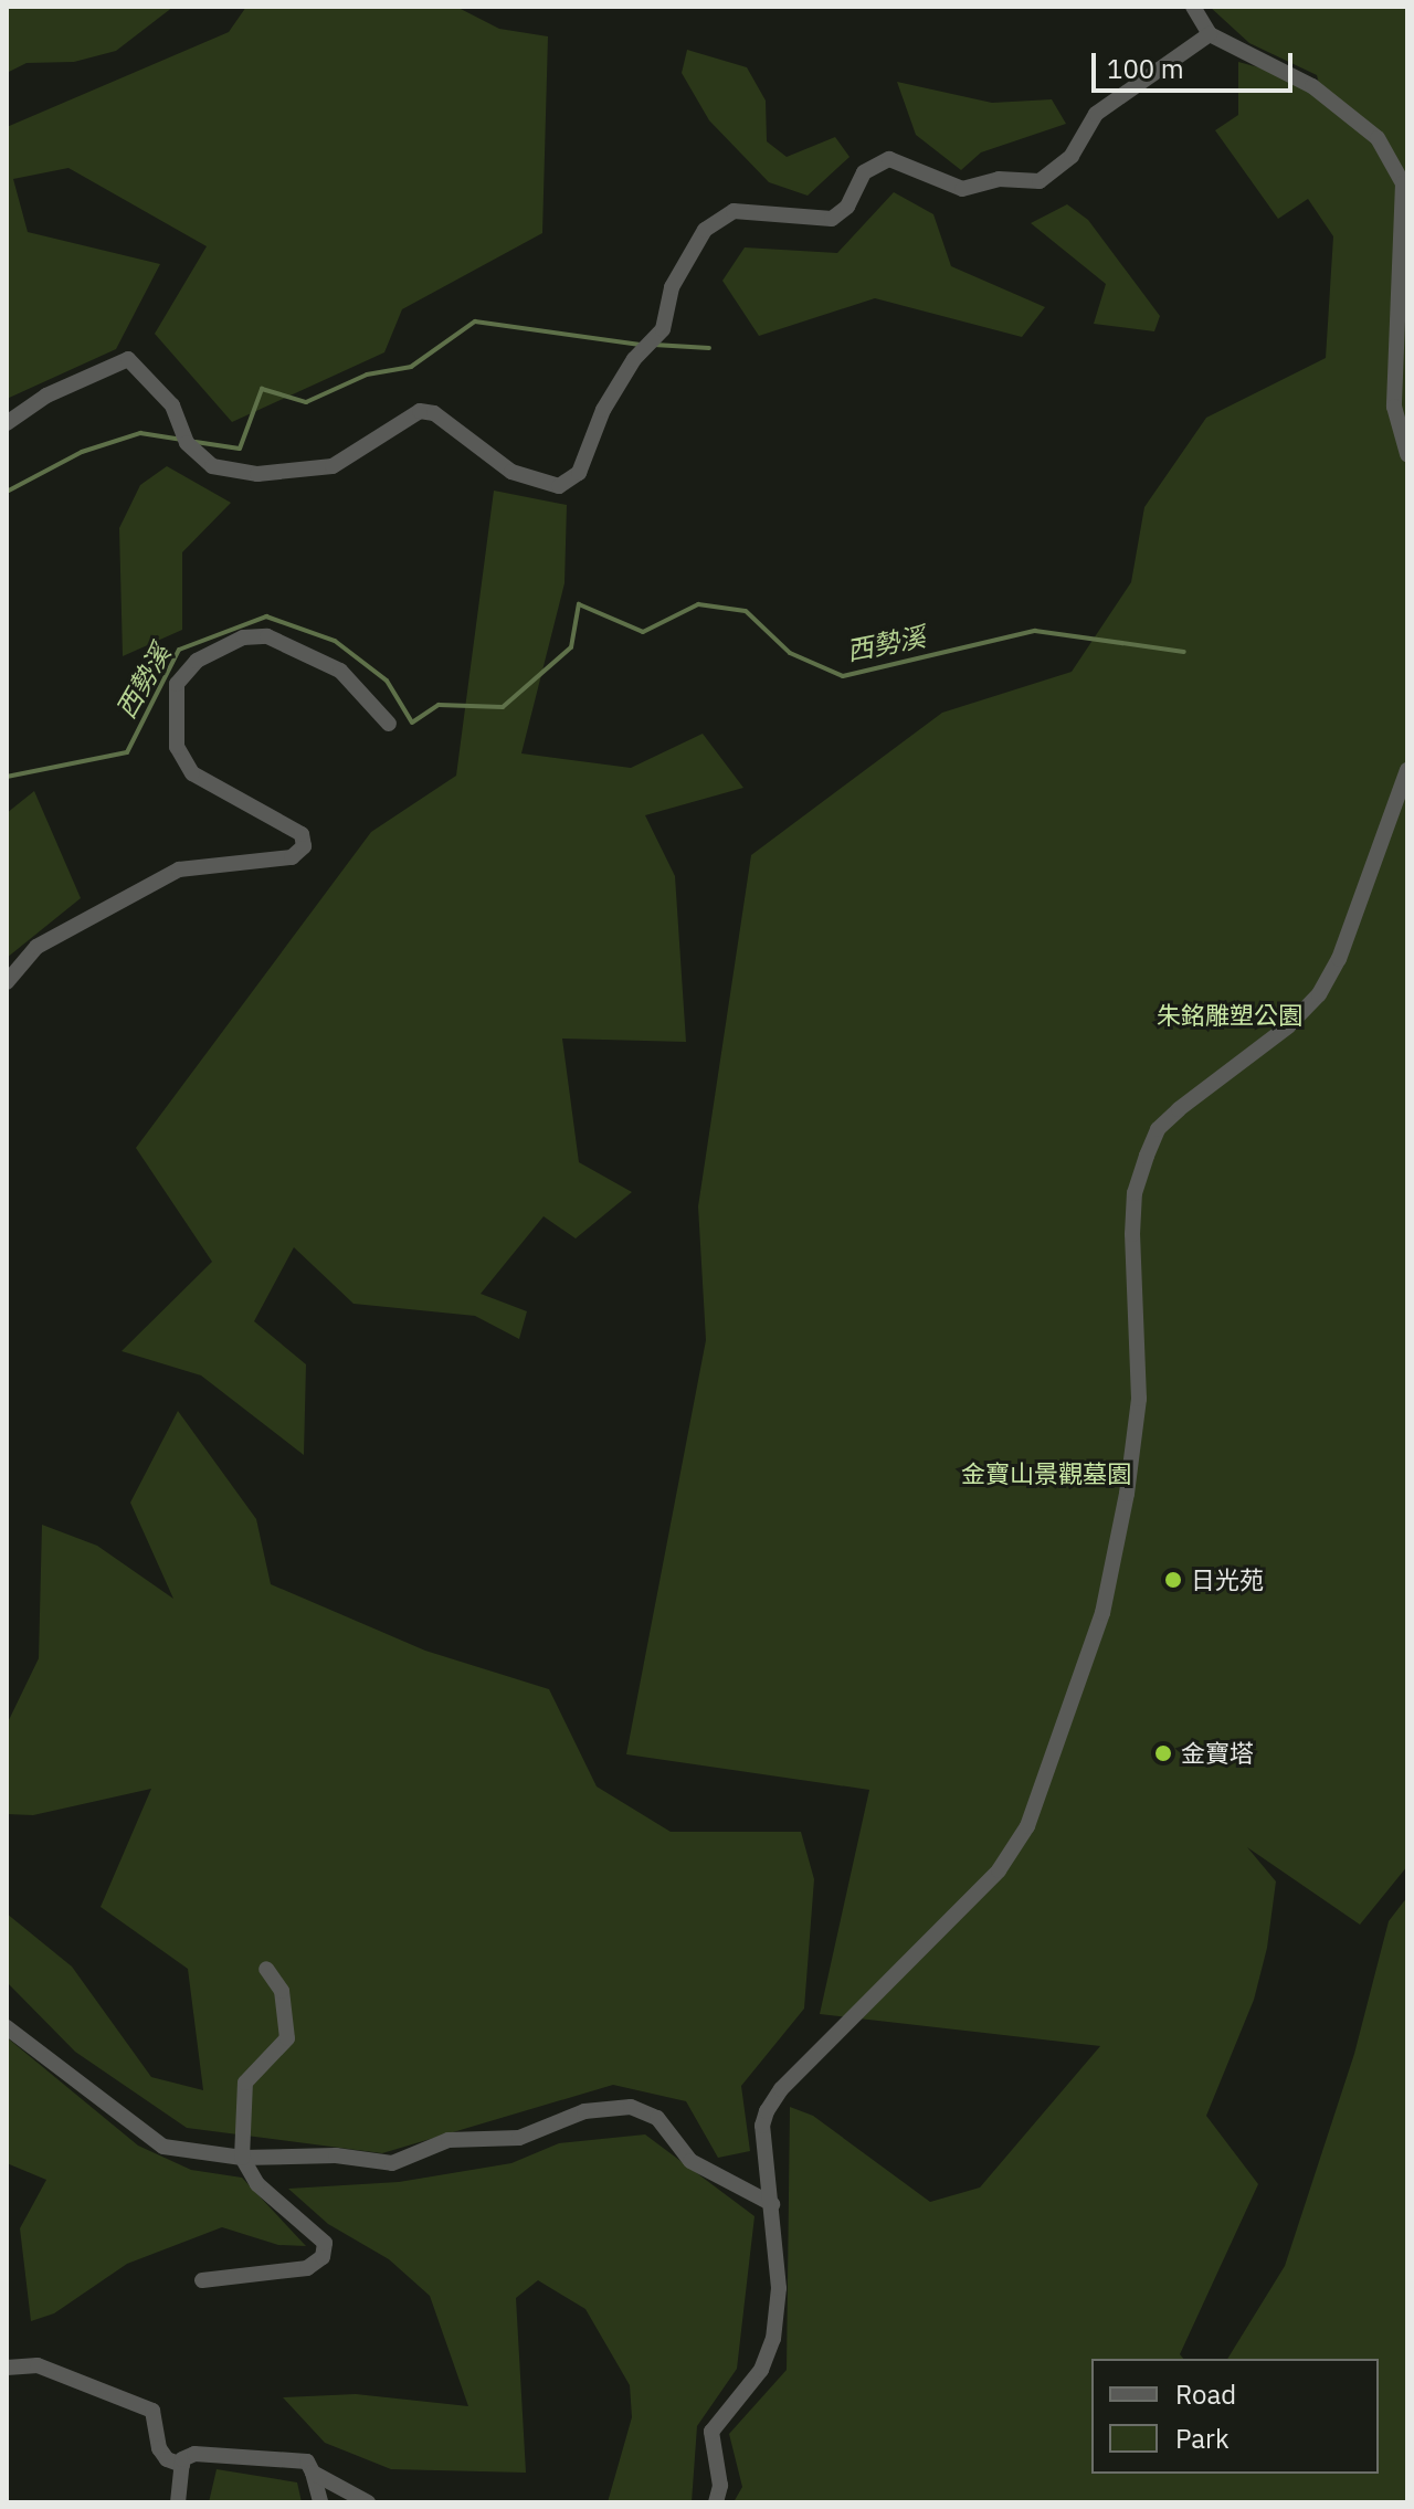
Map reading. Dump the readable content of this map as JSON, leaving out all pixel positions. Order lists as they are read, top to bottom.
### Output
{
  "water": ["西勢溪"],
  "parks": ["朱銘雕塑公園", "金寶山景觀墓園"],
  "places": ["日光苑", "金寶塔"],
  "legend": ["Road", "Park"],
  "scale_bar": "100 m"
}
